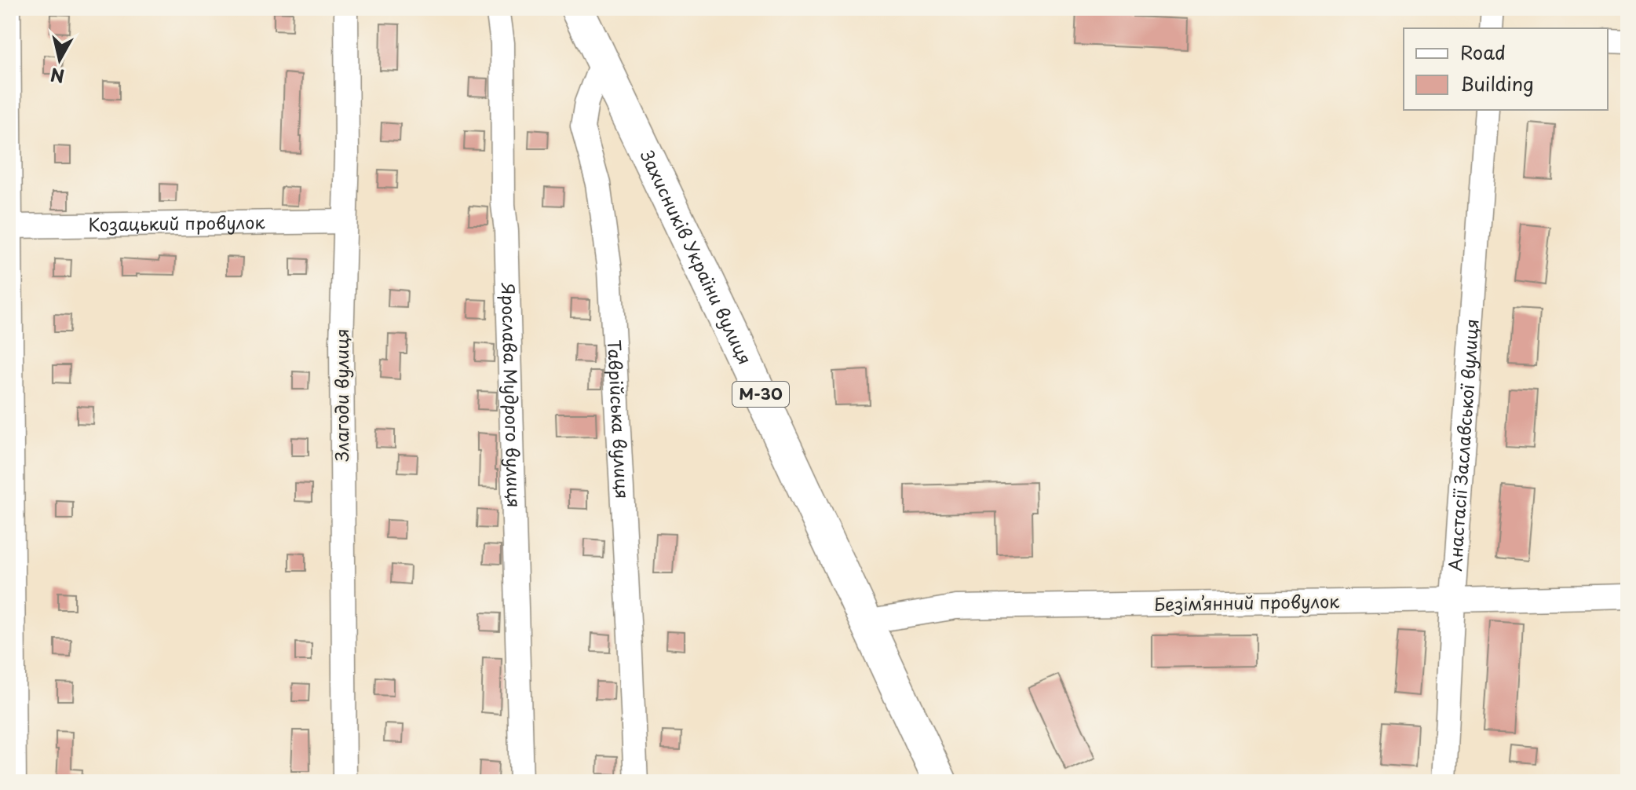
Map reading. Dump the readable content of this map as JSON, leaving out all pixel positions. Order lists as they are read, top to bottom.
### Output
{
  "streets": {
    "highway": ["Захисників України вулиця", "М-30"],
    "street": [
      "Козацький провулок",
      "Злагоди вулиця",
      "Ярослава Мудрого вулиця",
      "Таврійська вулиця",
      "Анастасії Заславської вулиця",
      "Безімʼянний провулок"
    ]
  },
  "crossings": [
    ["Козацький провулок", "Злагоди вулиця"],
    ["Захисників України вулиця", "Таврійська вулиця"],
    ["Захисників України вулиця", "Безімʼянний провулок"],
    ["Анастасії Заславської вулиця", "Безімʼянний провулок"]
  ],
  "legend": ["Road", "Building"],
  "north": "bottom"
}
